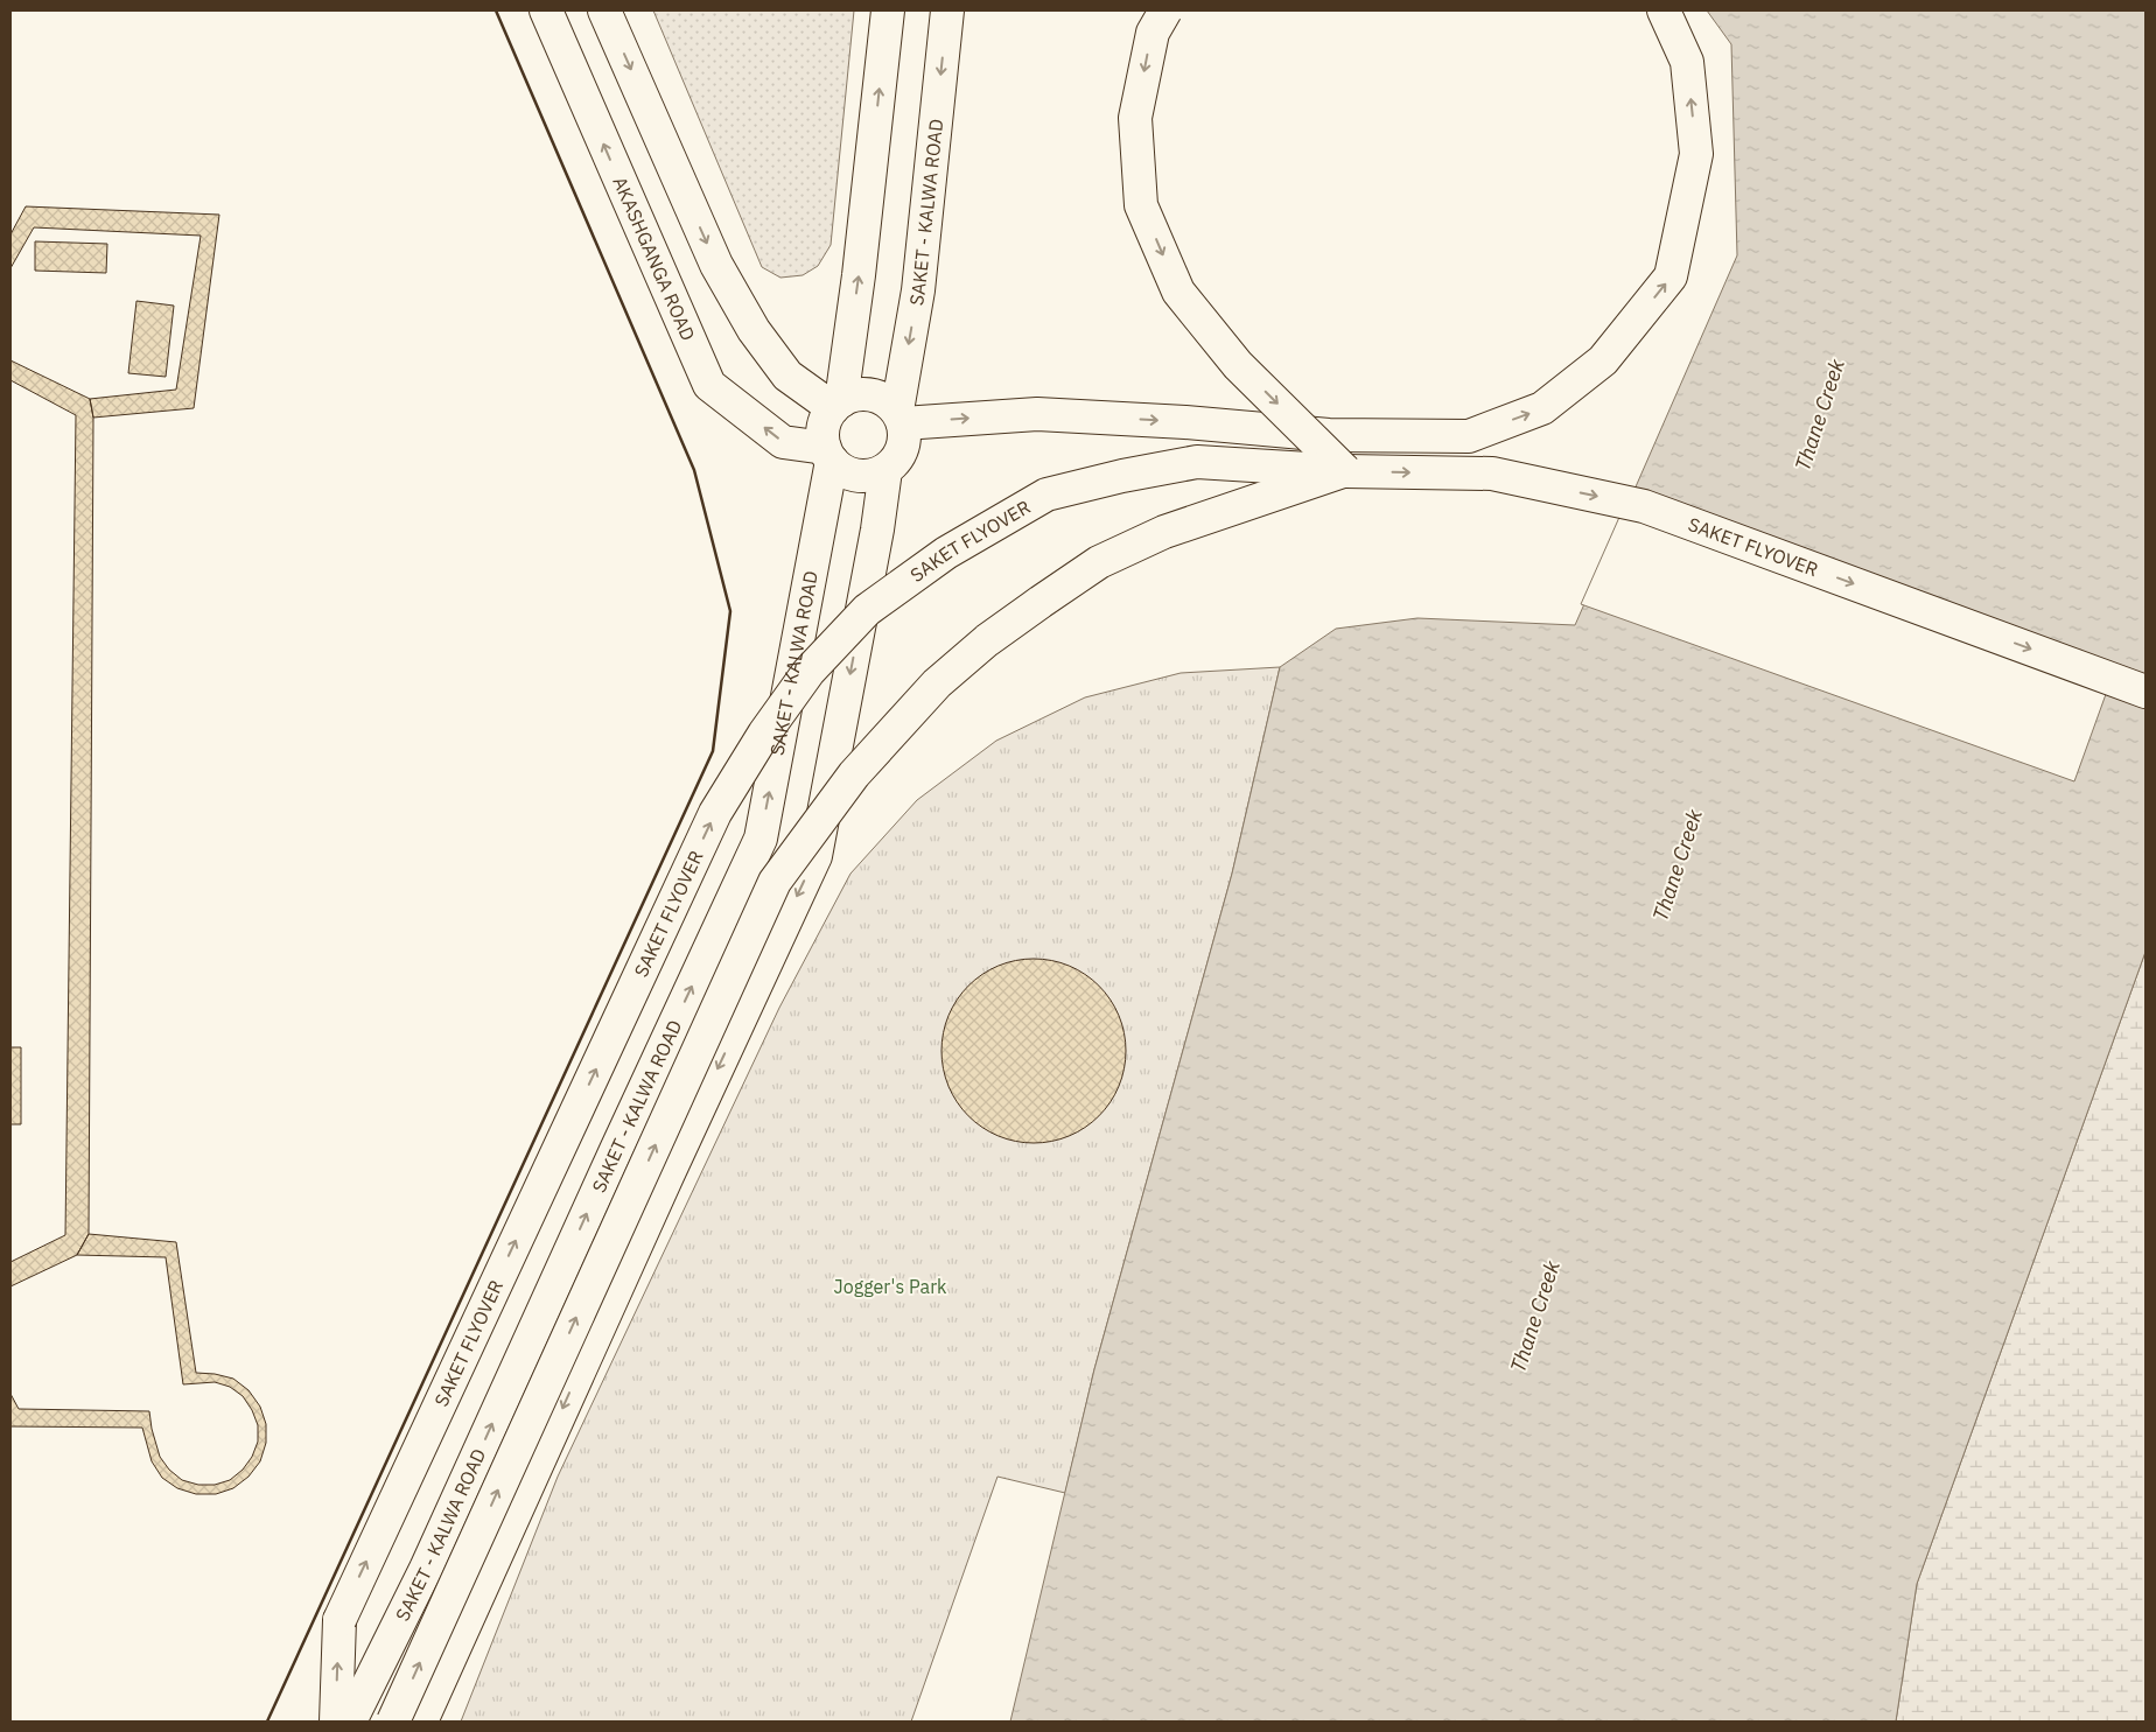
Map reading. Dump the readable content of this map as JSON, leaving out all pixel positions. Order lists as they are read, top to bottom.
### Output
{
  "streets": {
    "main road": ["SAKET - KALWA ROAD", "AKASHGANGA ROAD", "SAKET FLYOVER"]
  },
  "crossings": [
    ["SAKET - KALWA ROAD", "AKASHGANGA ROAD"]
  ],
  "one_way": ["SAKET FLYOVER"],
  "water": ["Thane Creek"],
  "parks": ["Jogger's Park"]
}
